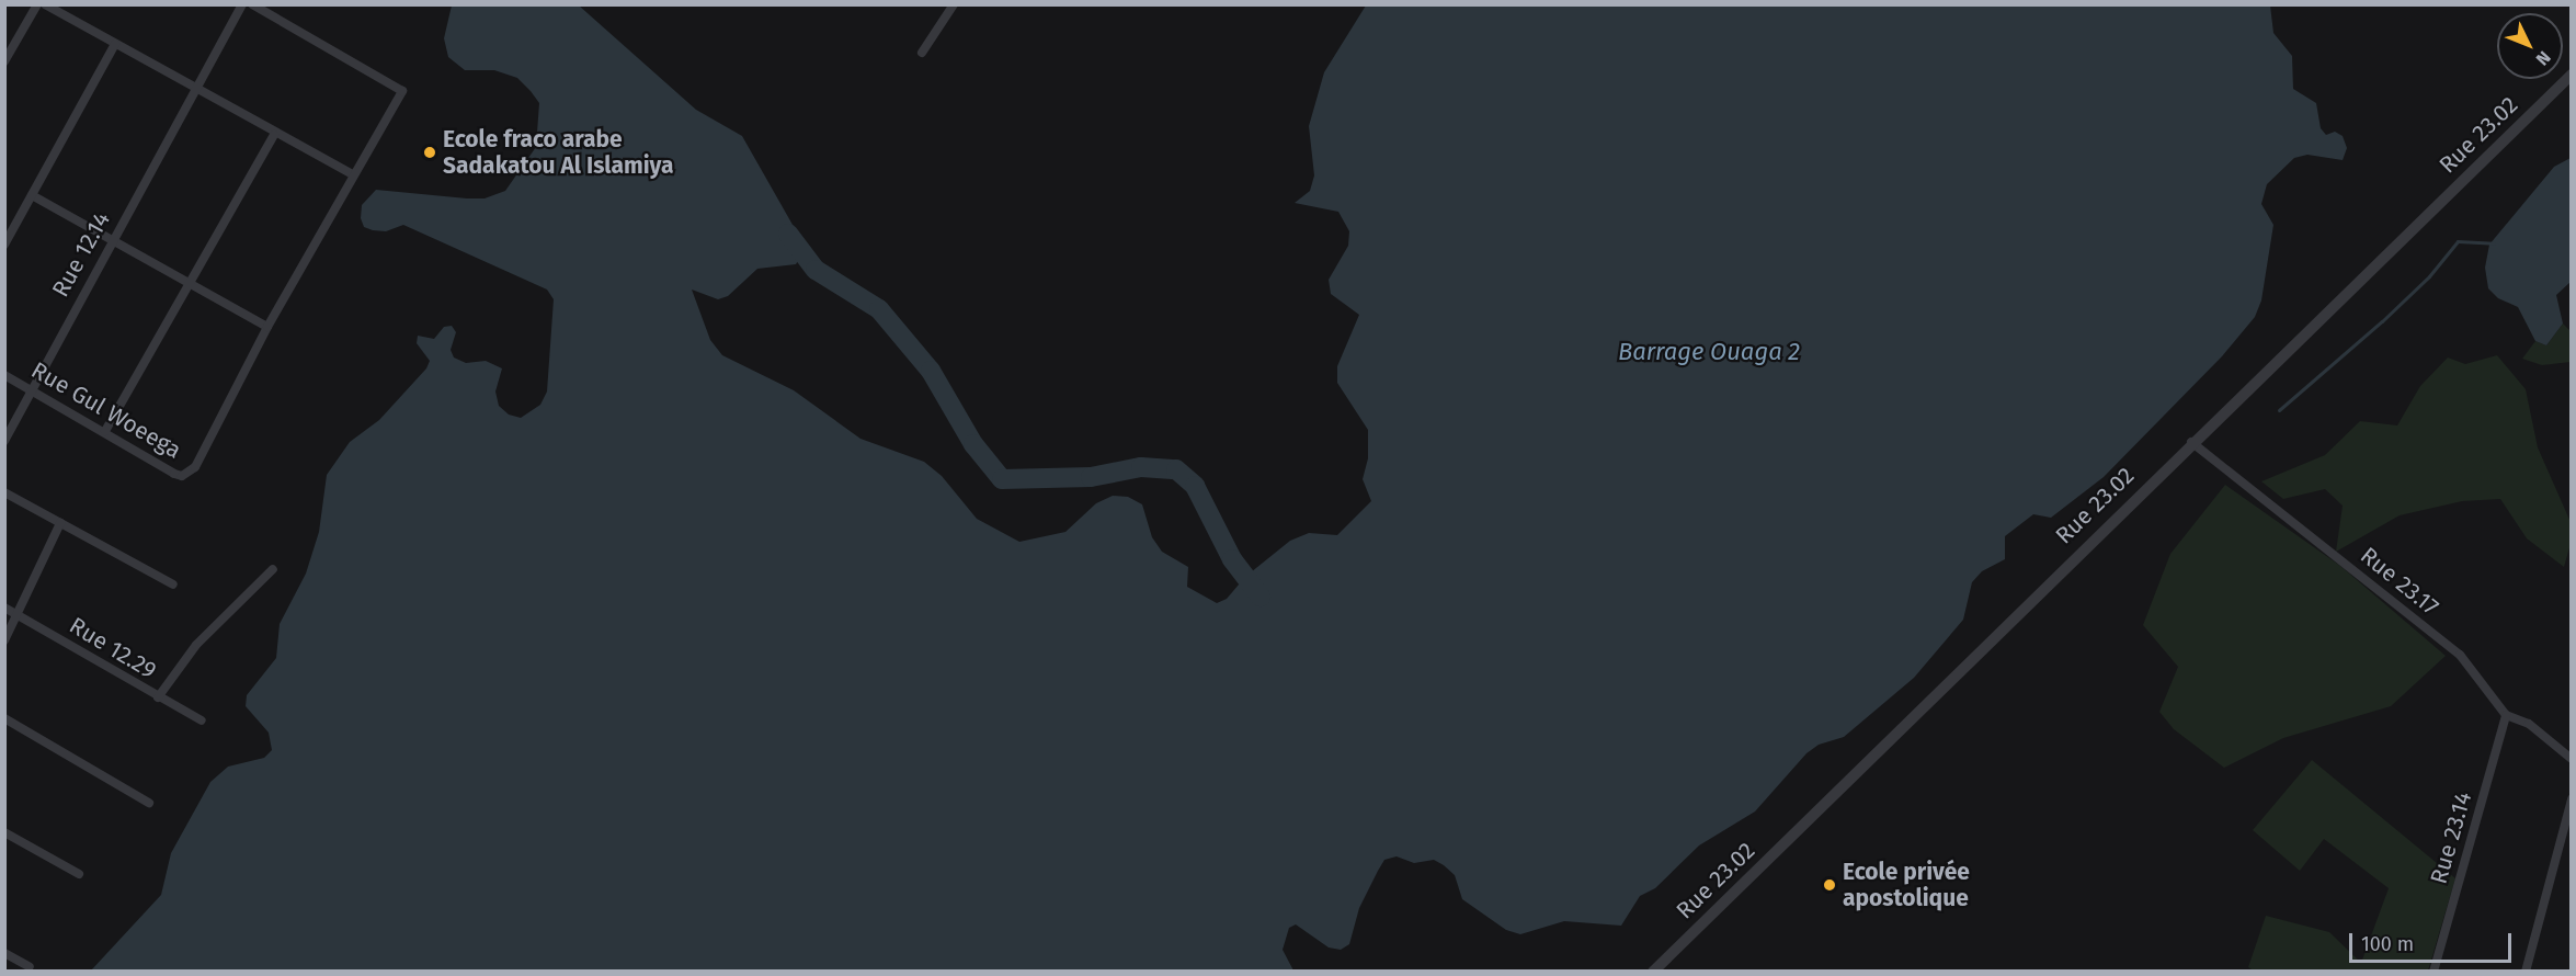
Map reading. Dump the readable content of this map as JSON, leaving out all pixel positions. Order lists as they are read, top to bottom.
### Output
{
  "streets": {
    "street": [
      "Rue 23.02",
      "Rue 12.14",
      "Rue Gul Woeega",
      "Rue 23.17",
      "Rue 12.29",
      "Rue 23.14"
    ]
  },
  "crossings": [
    ["Rue 23.02", "Rue 23.17"],
    ["Rue 12.14", "Rue Gul Woeega"],
    ["Rue 23.17", "Rue 23.14"]
  ],
  "water": ["Barrage Ouaga 2"],
  "places": ["Ecole fraco arabe Sadakatou Al Islamiya", "Ecole privée apostolique"],
  "scale_bar": "100 m",
  "north": "bottom right"
}
